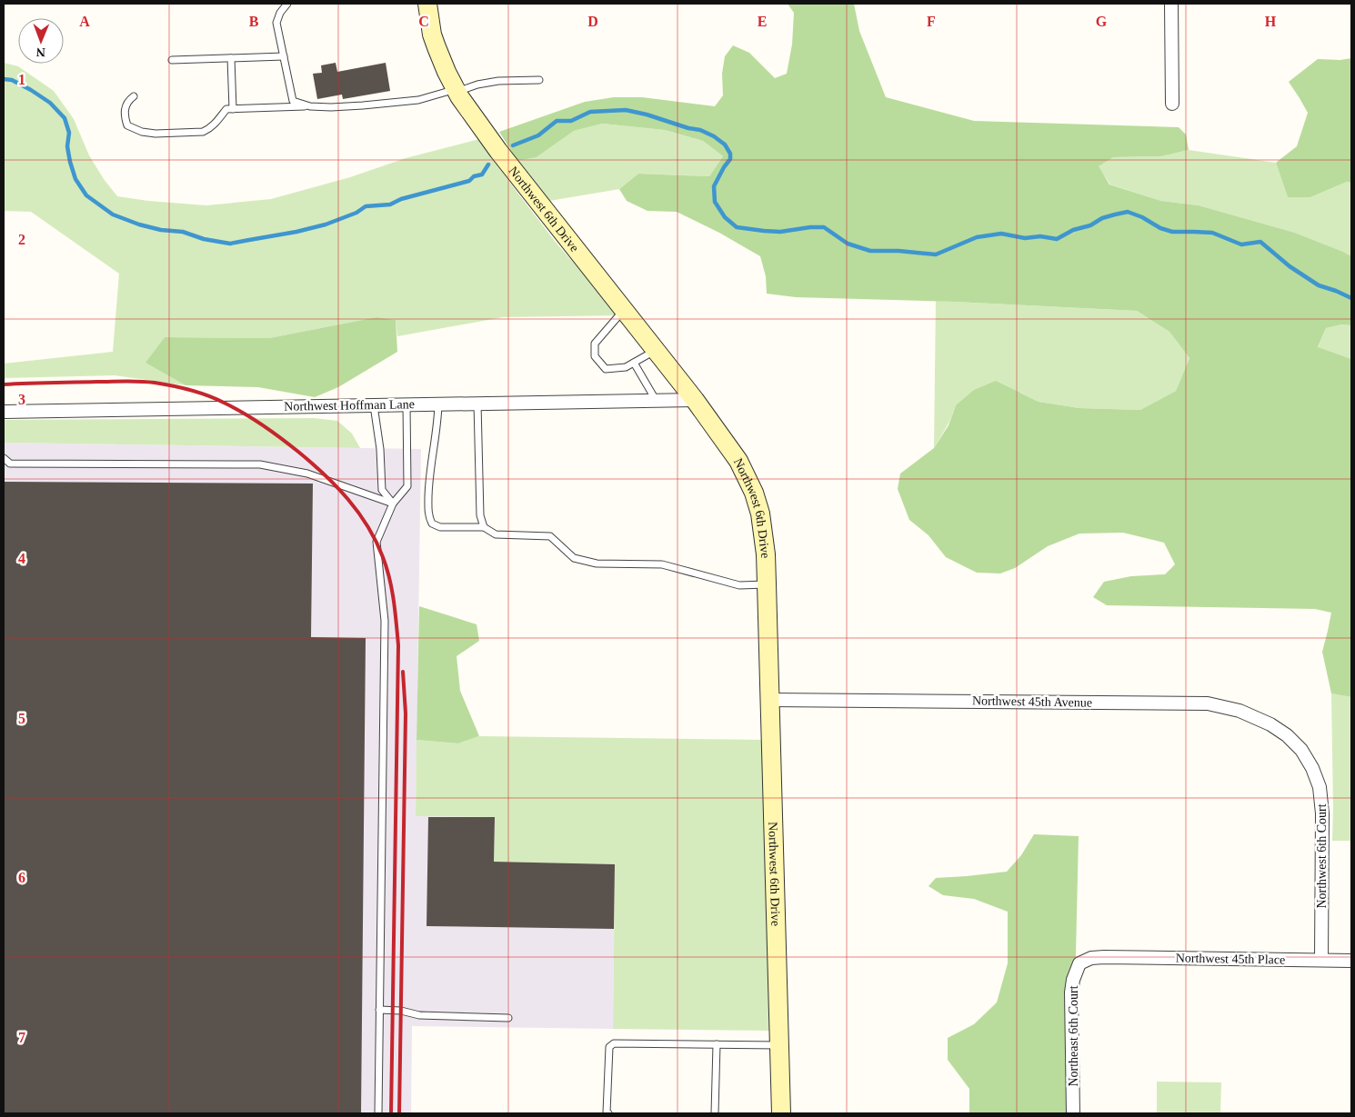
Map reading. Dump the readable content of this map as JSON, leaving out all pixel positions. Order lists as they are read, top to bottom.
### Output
{
  "streets": {
    "main road": ["Northwest 6th Drive"],
    "street": [
      "Northwest Hoffman Lane",
      "Northwest 45th Avenue",
      "Northwest 6th Court",
      "Northwest 45th Place",
      "Northeast 6th Court"
    ]
  },
  "crossings": [
    ["Northwest 6th Drive", "Northwest Hoffman Lane"],
    ["Northwest 6th Drive", "Northwest 45th Avenue"],
    ["Northwest 45th Avenue", "Northwest 6th Court"],
    ["Northwest 6th Court", "Northwest 45th Place"],
    ["Northwest 45th Place", "Northeast 6th Court"]
  ],
  "north": "bottom",
  "grid": {
    "columns": [
      "A",
      "B",
      "C",
      "D",
      "E",
      "F",
      "G",
      "H"
    ],
    "rows": [
      "1",
      "2",
      "3",
      "4",
      "5",
      "6",
      "7"
    ]
  }
}
